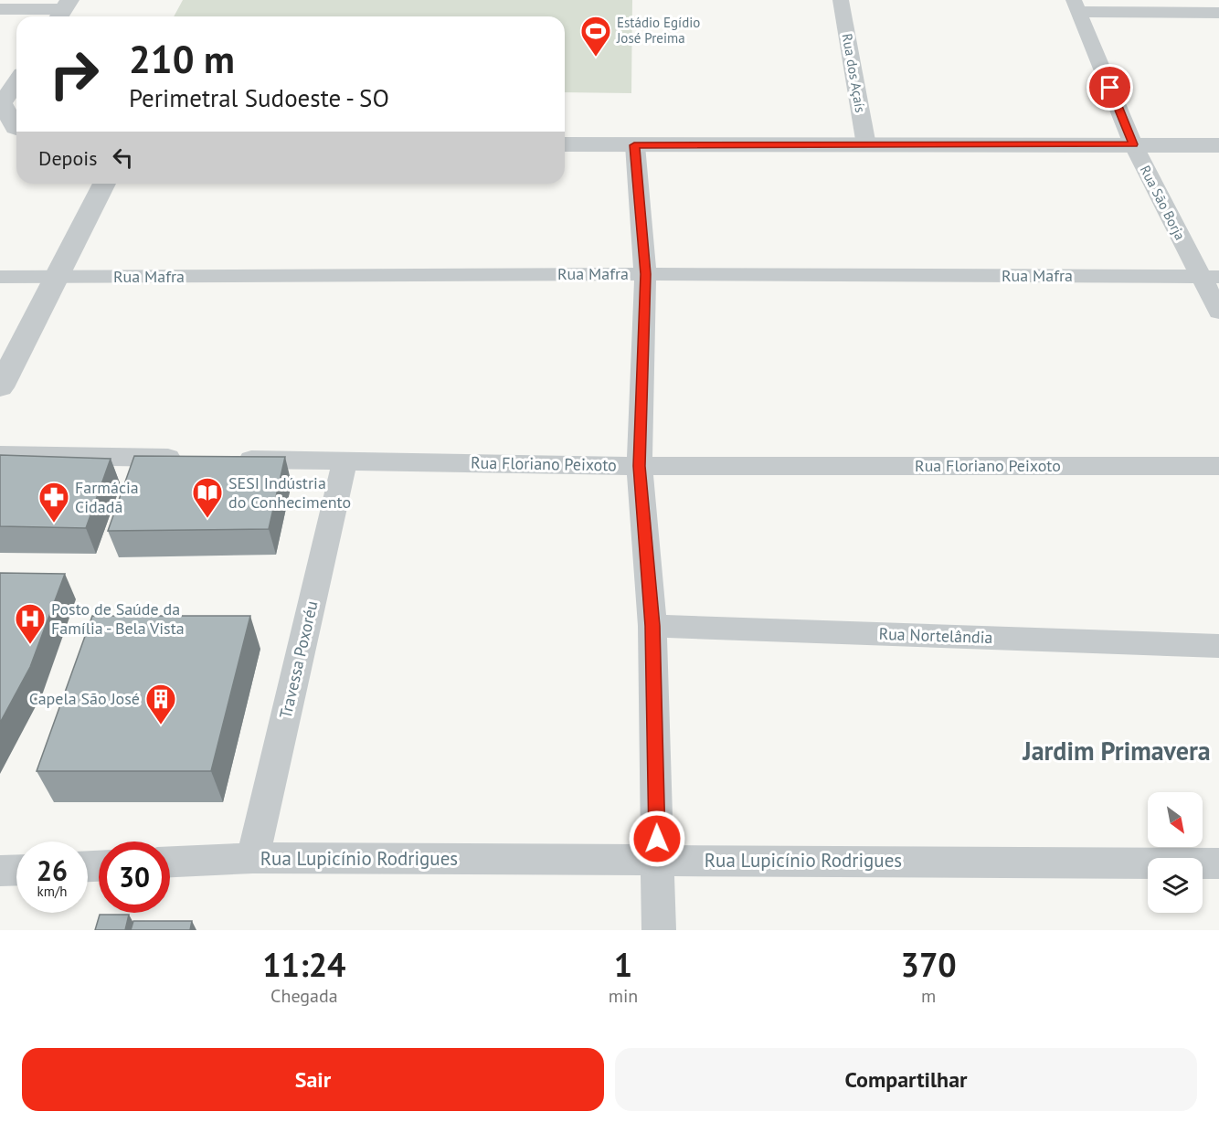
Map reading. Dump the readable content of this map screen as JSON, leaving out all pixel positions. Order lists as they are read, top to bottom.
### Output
{
  "streets": {
    "street": [
      "Rua dos Açaís",
      "Rua São Borja",
      "Rua Mafra",
      "Rua Floriano Peixoto",
      "Rua Nortelândia",
      "Travessa Poxoréu",
      "Rua Lupicínio Rodrigues"
    ]
  },
  "crossings": [
    ["Rua São Borja", "Rua Mafra"],
    ["Rua Floriano Peixoto", "Travessa Poxoréu"],
    ["Travessa Poxoréu", "Rua Lupicínio Rodrigues"]
  ],
  "districts": ["Jardim Primavera"],
  "places": {
    "sports": ["Estádio Egídio José Preima"],
    "library": ["SESI Indústria do Conhecimento"],
    "pharmacy": ["Farmácia Cidadã"],
    "hospital": ["Posto de Saúde da Família - Bela Vista"],
    "building": ["Capela São José"]
  },
  "north": "bottom right",
  "page": {
    "turn": ["210 m", "Perimetral Sudoeste - SO"],
    "then": "Depois",
    "speed": "26 km/h",
    "limit": "30",
    "eta": [
      "11:24",
      "Chegada",
      "1",
      "min",
      "370",
      "m"
    ],
    "buttons": ["Sair", "Compartilhar"]
  }
}
